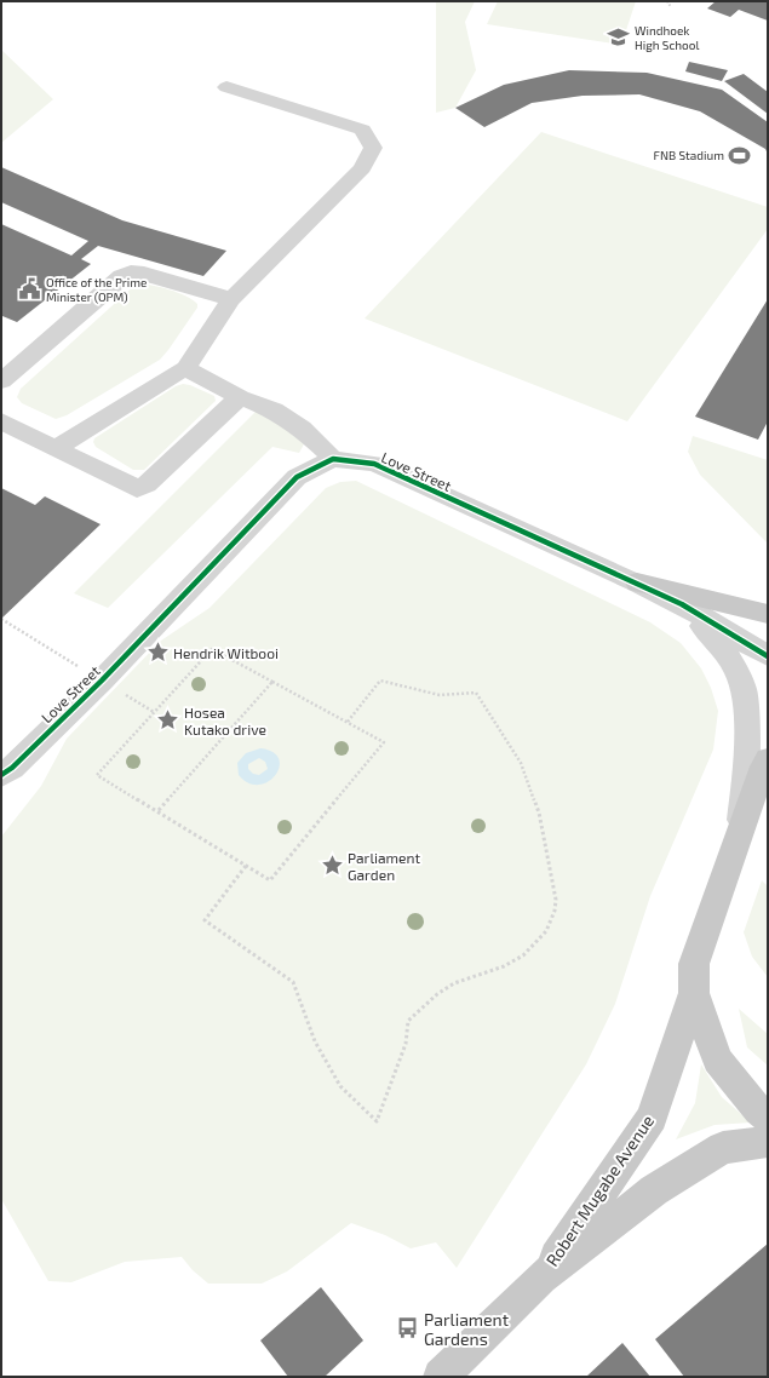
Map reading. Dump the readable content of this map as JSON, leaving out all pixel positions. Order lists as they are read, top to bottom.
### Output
{
  "streets": {
    "main road": ["Robert Mugabe Avenue"],
    "street": ["Love Street"]
  },
  "crossings": [
    ["Love Street", "Robert Mugabe Avenue"]
  ],
  "places": {
    "school or university": ["Windhoek High School"],
    "sports": ["FNB Stadium"],
    "public building": ["Office of the Prime Minister (OPM)"],
    "place": ["Hendrik Witbooi", "Hosea Kutako drive", "Parliament Garden"],
    "bus stop": ["Parliament Gardens"]
  }
}
